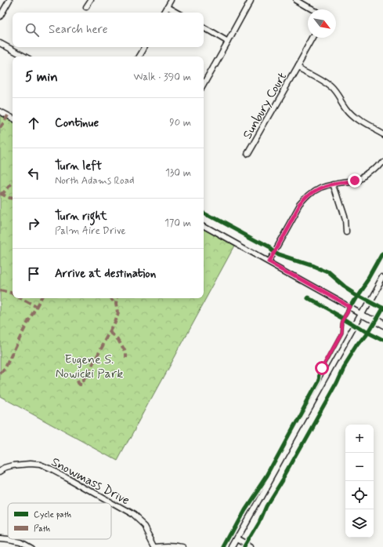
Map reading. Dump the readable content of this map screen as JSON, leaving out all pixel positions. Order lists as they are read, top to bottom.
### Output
{
  "streets": {
    "street": ["Sunbury Court", "Snowmass Drive"]
  },
  "parks": ["Eugene S. Nowicki Park"],
  "legend": ["Cycle path", "Path"],
  "north": "bottom right",
  "page": {
    "search": "Search here",
    "heading": ["5 min", "Walk · 390 m"],
    "list": [
      ["Continue", "90 m"],
      ["Turn left", "North Adams Road", "130 m"],
      ["Turn right", "Palm Aire Drive", "170 m"],
      "Arrive at destination"
    ],
    "map_buttons": ["+", "−"]
  }
}
